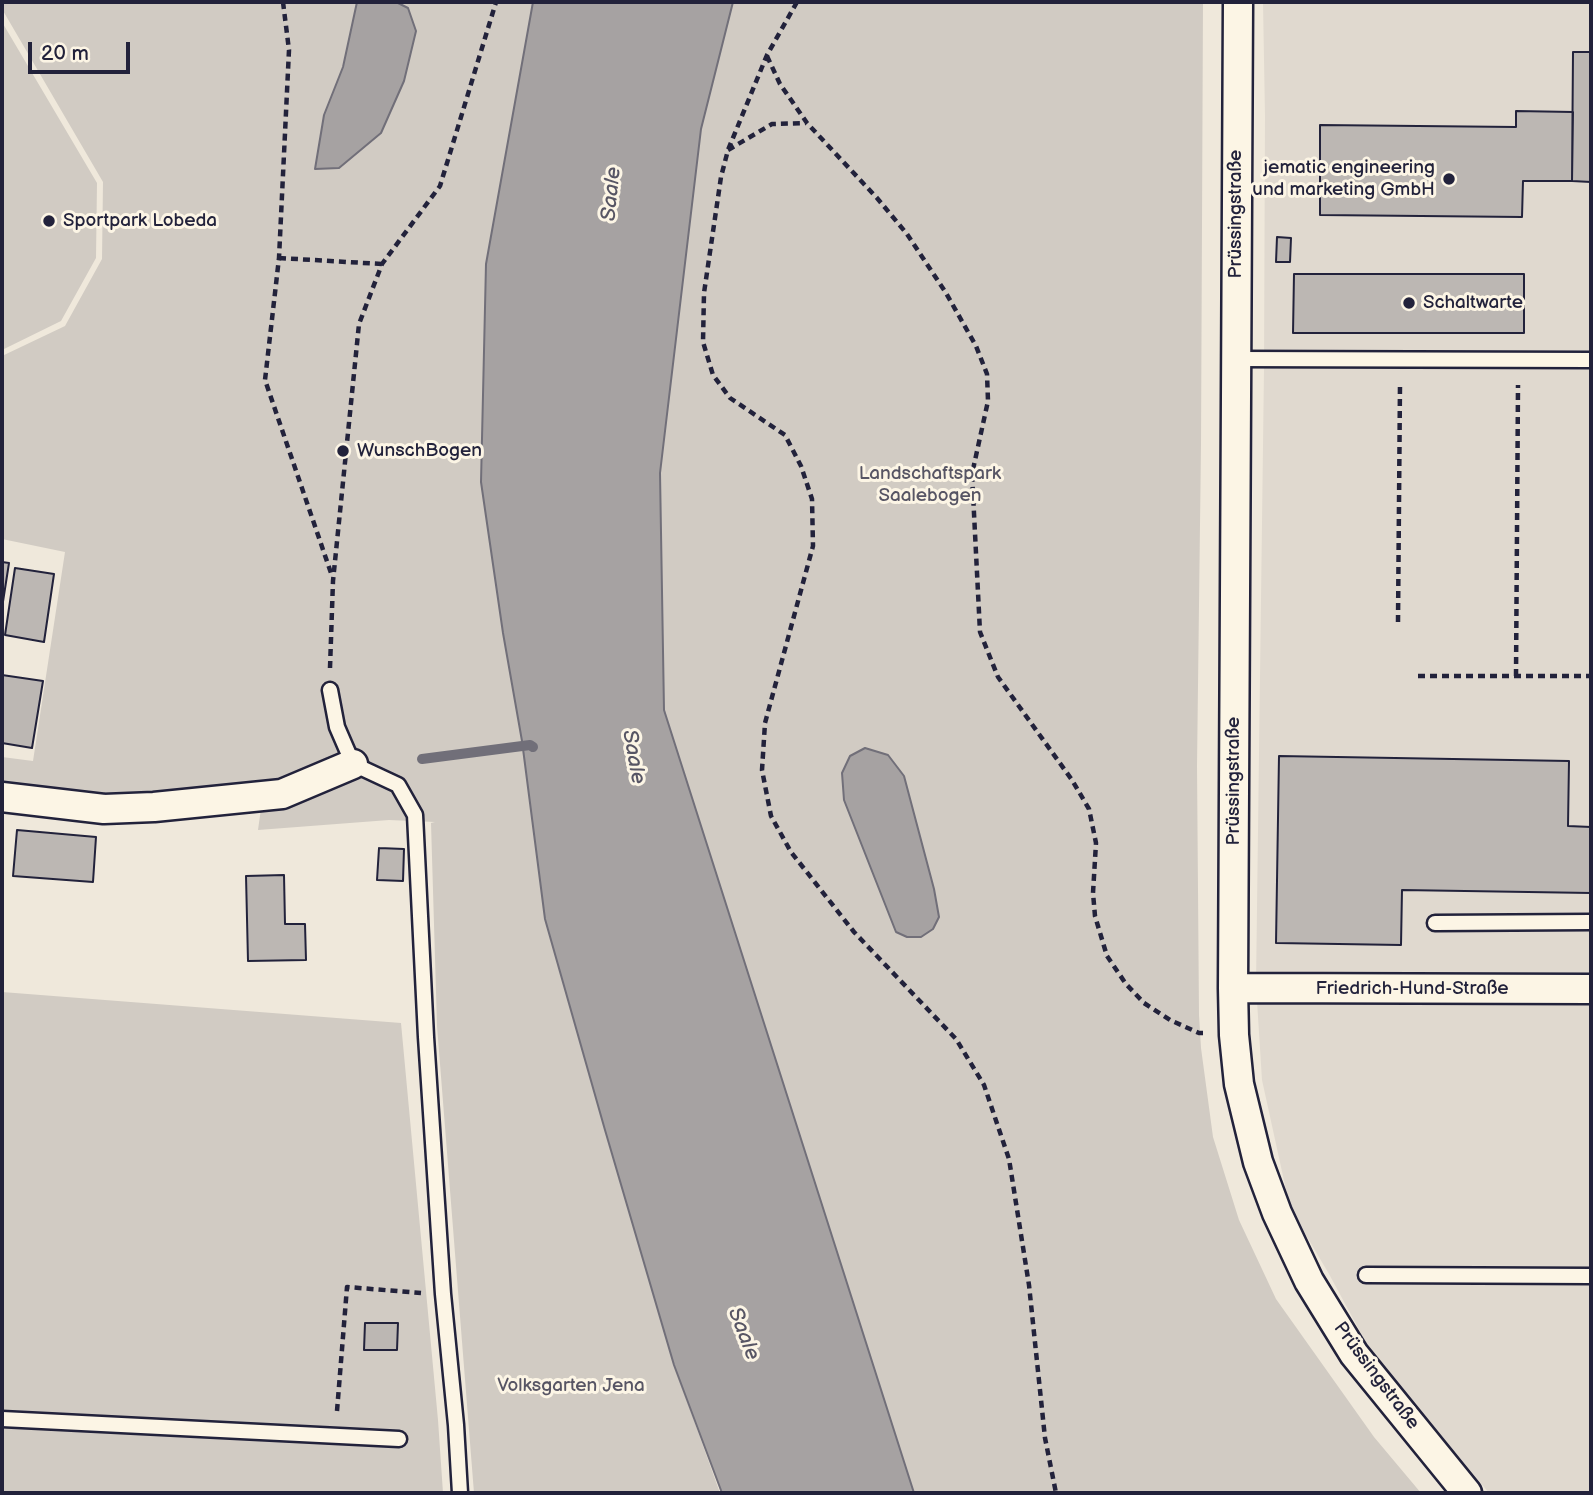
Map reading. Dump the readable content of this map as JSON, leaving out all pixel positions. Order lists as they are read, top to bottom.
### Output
{
  "streets": {
    "street": ["Prüssingstraße", "Friedrich-Hund-Straße"]
  },
  "crossings": [
    ["Prüssingstraße", "Friedrich-Hund-Straße"]
  ],
  "water": ["Saale"],
  "parks": ["Landschaftspark Saalebogen", "Volksgarten Jena"],
  "places": [
    "jematic engineering und marketing GmbH",
    "Sportpark Lobeda",
    "Schaltwarte",
    "WunschBogen"
  ],
  "scale_bar": "20 m"
}
